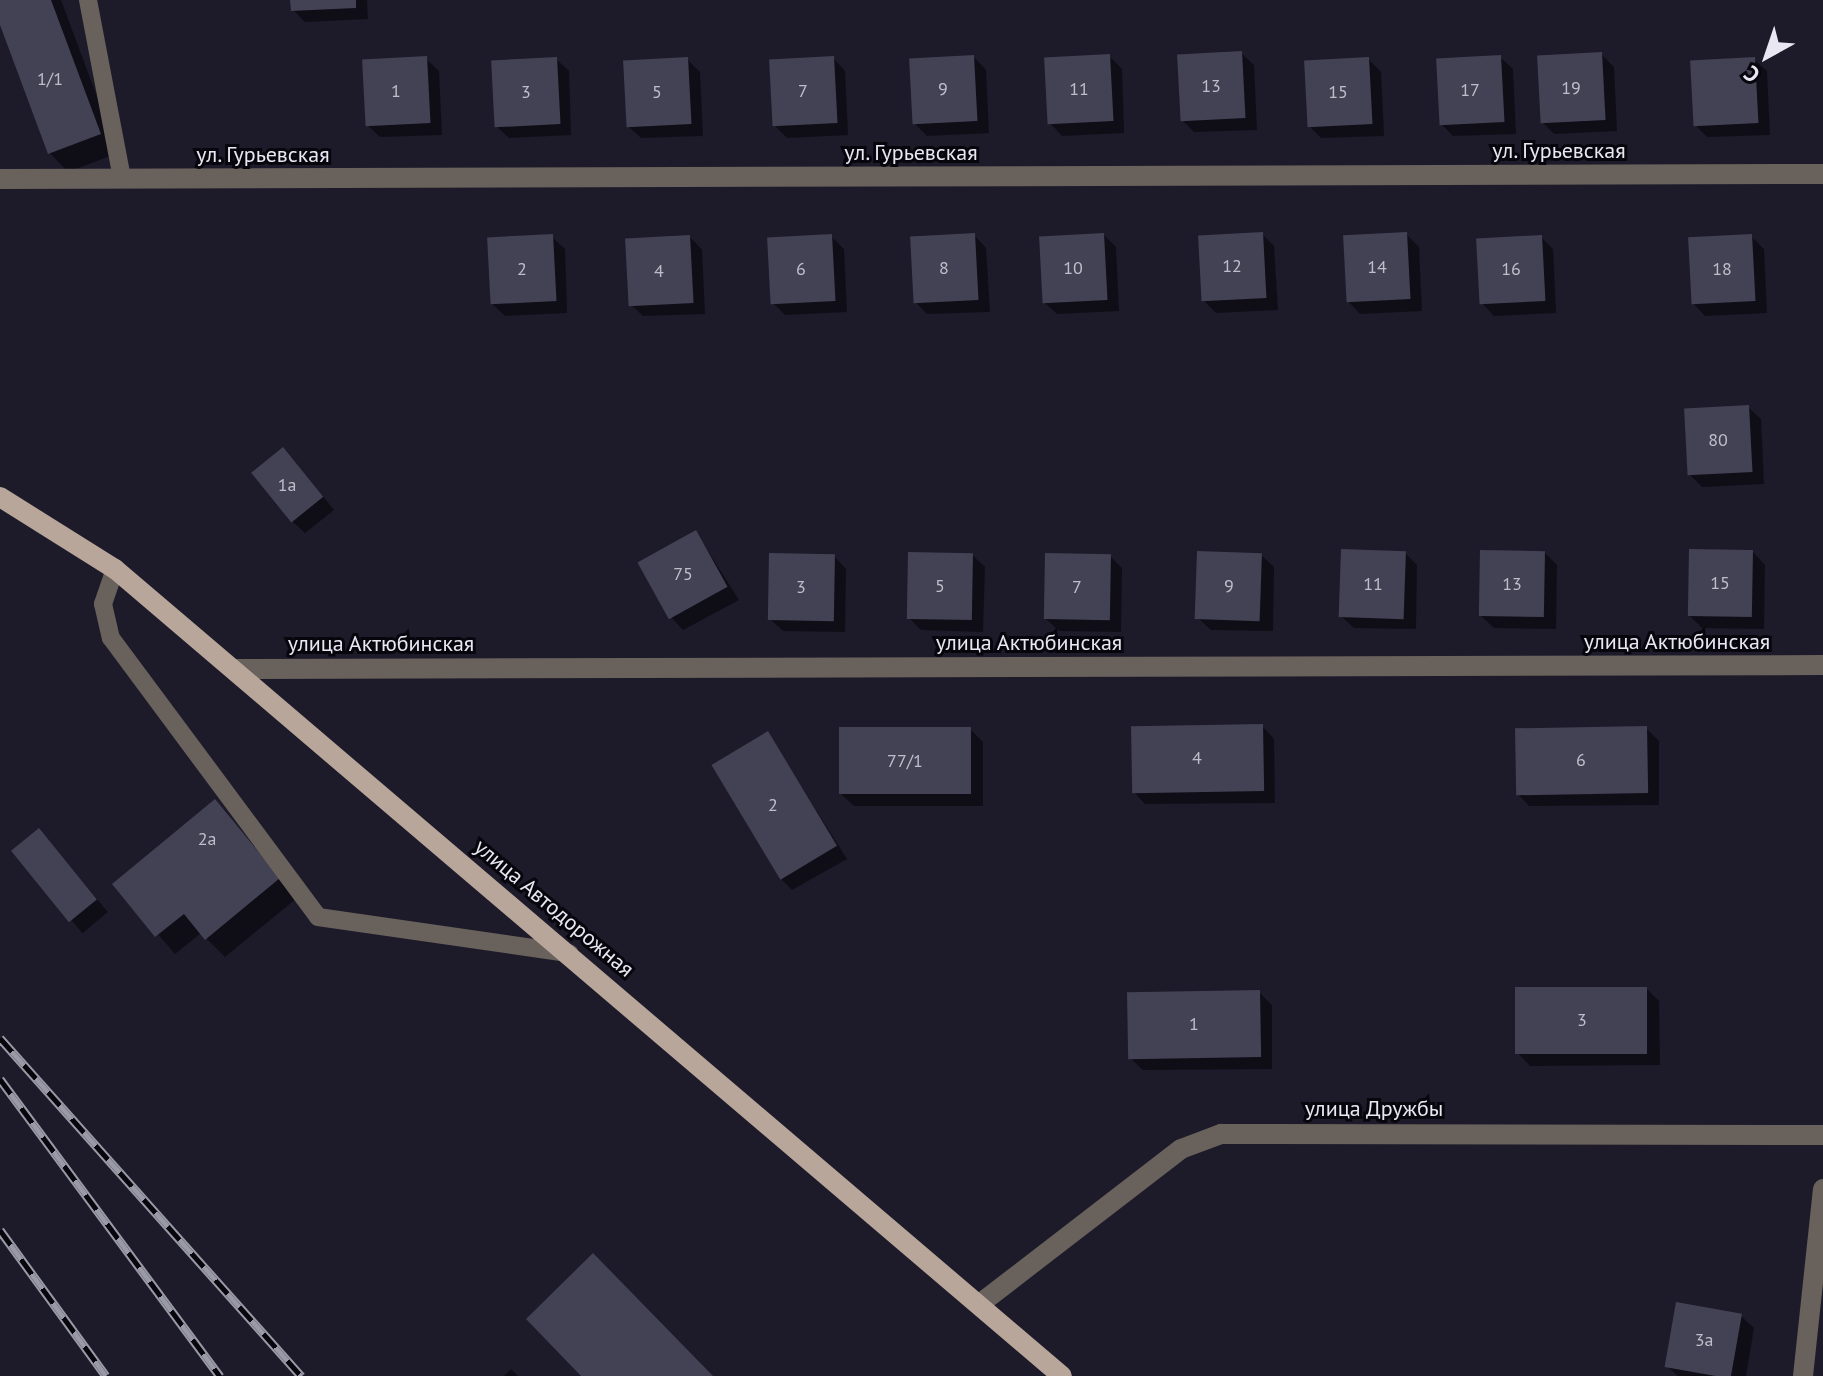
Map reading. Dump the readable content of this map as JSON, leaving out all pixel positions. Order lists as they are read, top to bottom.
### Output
{
  "streets": {
    "main road": ["улица Автодорожная"],
    "street": ["ул. Гурьевская", "улица Актюбинская", "улица Дружбы"]
  },
  "crossings": [
    ["улица Актюбинская", "улица Автодорожная"],
    ["улица Автодорожная", "улица Дружбы"]
  ],
  "house_numbers": [
    "1/1",
    "13",
    "19",
    "9",
    "11",
    "17",
    "1",
    "7",
    "3",
    "5",
    "15",
    "12",
    "14",
    "8",
    "10",
    "2",
    "6",
    "16",
    "18",
    "4",
    "80",
    "1а",
    "75",
    "15",
    "11",
    "13",
    "5",
    "9",
    "3",
    "7",
    "4",
    "6",
    "77/1",
    "2",
    "2а",
    "3",
    "1",
    "3а"
  ],
  "north": "bottom left"
}
